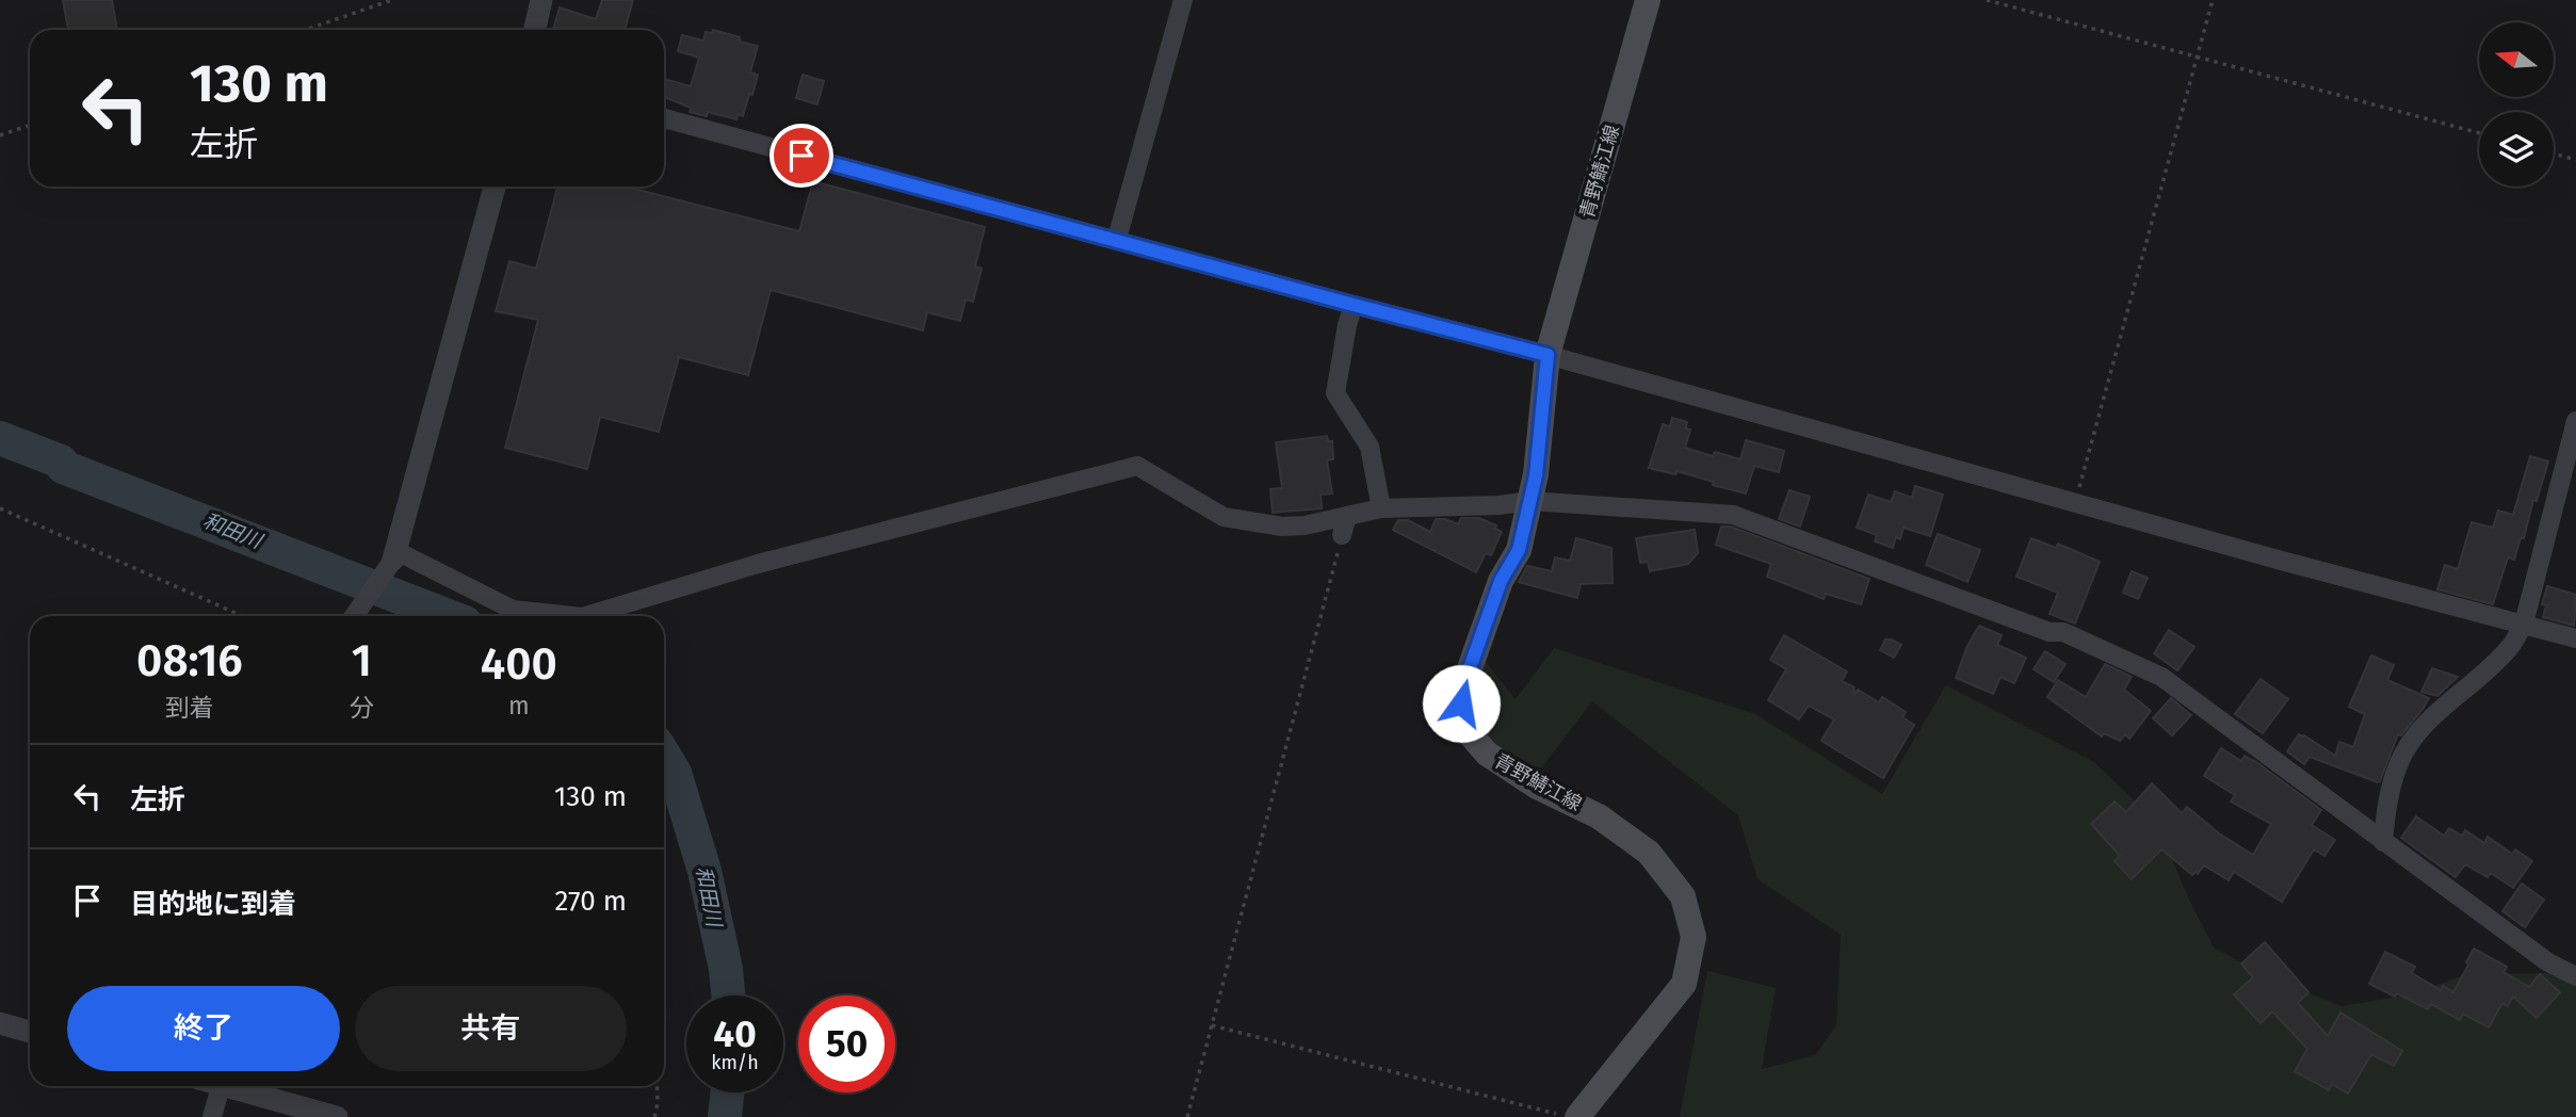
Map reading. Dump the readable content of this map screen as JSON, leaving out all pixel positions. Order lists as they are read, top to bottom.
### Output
{
  "streets": {
    "main road": ["青野鯖江線"]
  },
  "water": ["和田川"],
  "north": "left",
  "page": {
    "turn": ["130 m", "左折"],
    "eta": [
      "08:16",
      "到着",
      "1",
      "分",
      "400",
      "m"
    ],
    "list": [
      {
        "name": "左折",
        "value": "130 m"
      },
      {
        "name": "目的地に到着",
        "value": "270 m"
      }
    ],
    "buttons": ["終了", "共有"],
    "speed": "40 km/h",
    "limit": "50"
  }
}
